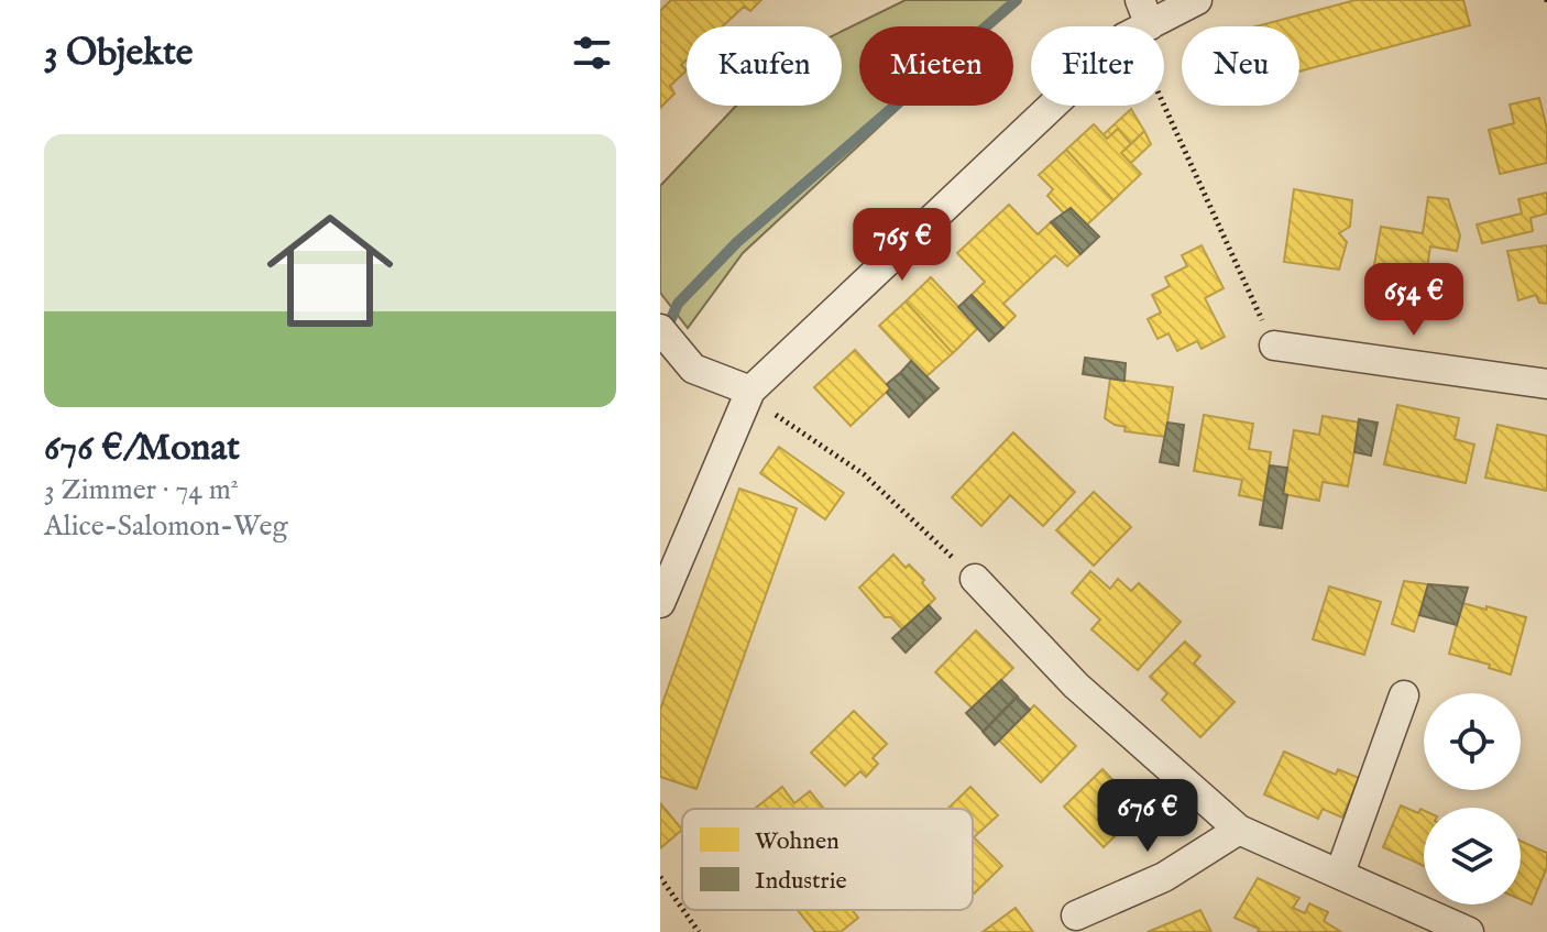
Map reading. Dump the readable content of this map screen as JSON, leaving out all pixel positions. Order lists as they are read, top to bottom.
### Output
{
  "legend": ["Wohnen", "Industrie"],
  "page": {
    "heading": "3 Objekte",
    "chip": [
      "Kaufen",
      "Mieten",
      "Filter",
      "Neu"
    ],
    "list": [
      {
        "name": "676 €/Monat",
        "note": "3 Zimmer · 74 m² · Alice-Salomon-Weg"
      }
    ],
    "price": ["765 €", "654 €", "676 €"]
  }
}
